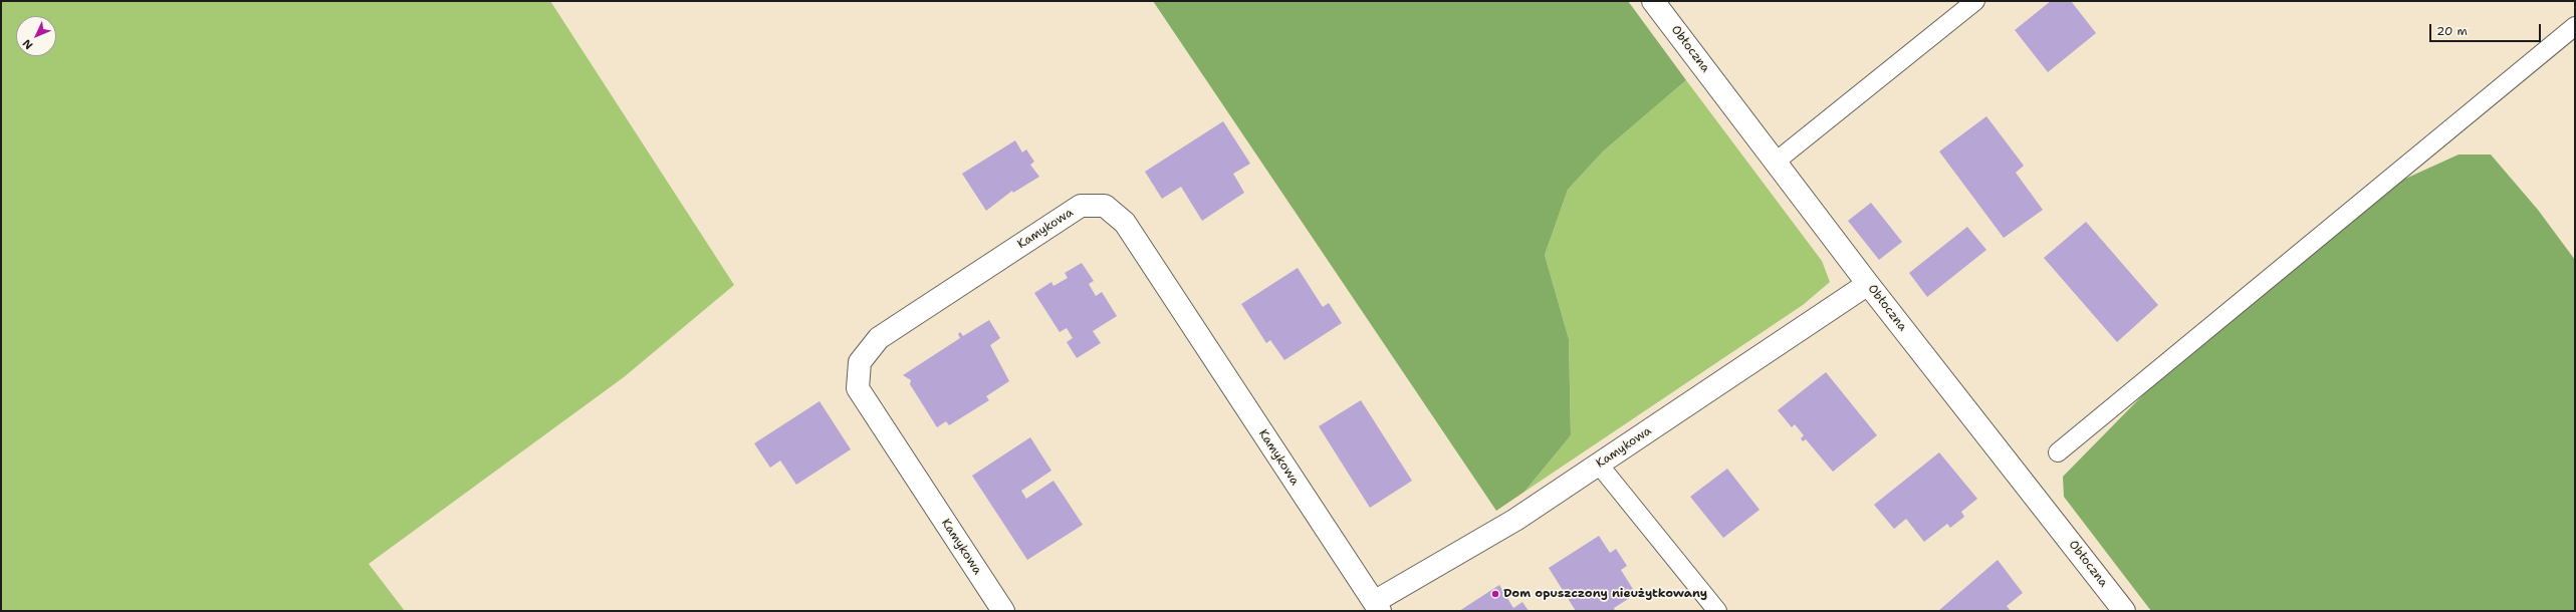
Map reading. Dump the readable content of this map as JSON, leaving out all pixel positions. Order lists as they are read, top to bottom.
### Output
{
  "streets": {
    "street": ["Obłoczna", "Kamykowa"]
  },
  "crossings": [
    ["Obłoczna", "Kamykowa"]
  ],
  "places": ["Dom opuszczony nieużytkowany"],
  "scale_bar": "20 m",
  "north": "bottom left"
}
